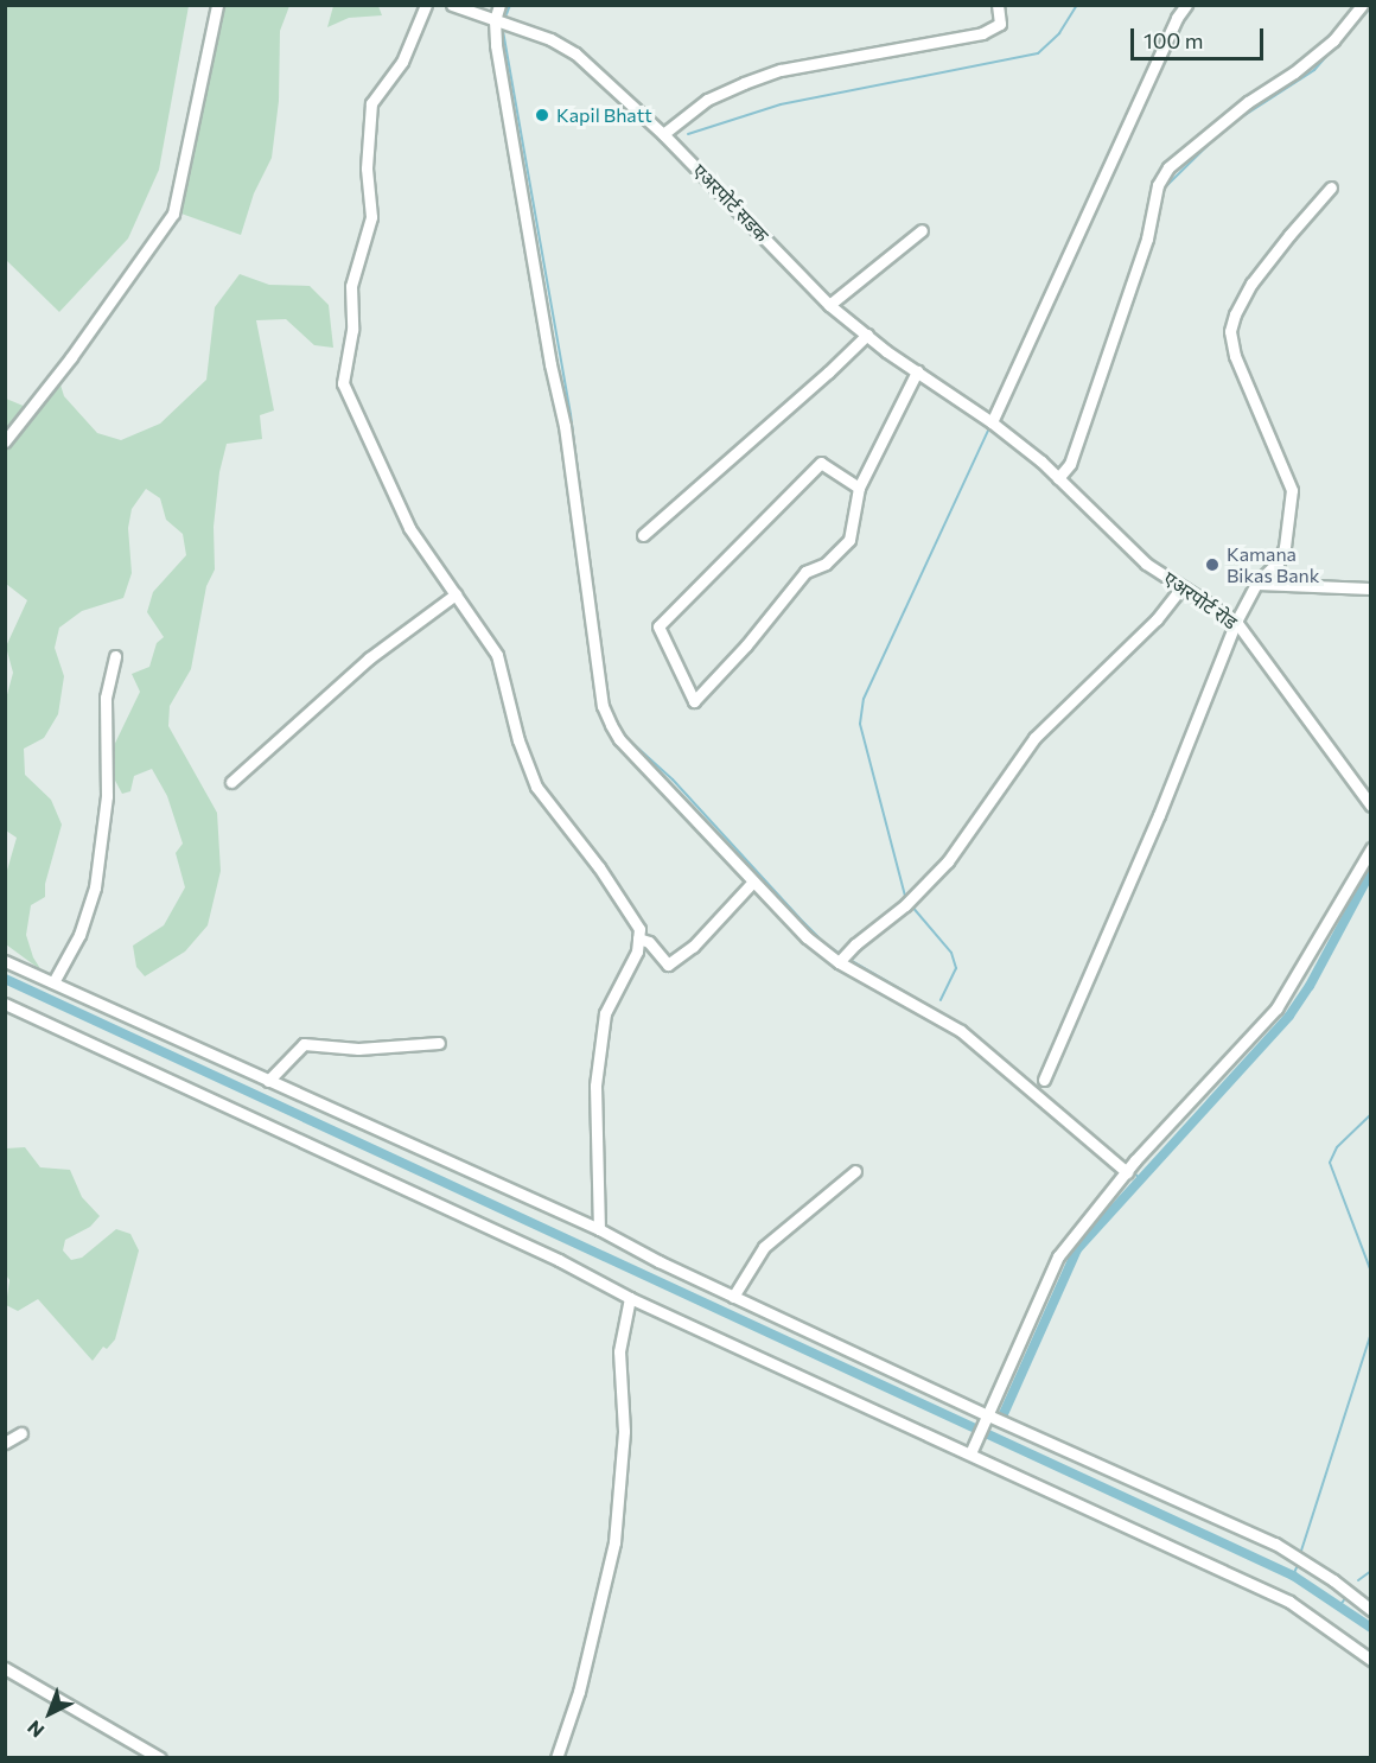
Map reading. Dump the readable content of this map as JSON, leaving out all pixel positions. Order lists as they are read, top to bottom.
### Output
{
  "streets": {
    "street": ["एअरपोर्ट सडक", "एअरपोर्ट रोड"]
  },
  "crossings": [
    ["एअरपोर्ट सडक", "एअरपोर्ट रोड"]
  ],
  "places": ["Kapil Bhatt", "Kamana Bikas Bank"],
  "scale_bar": "100 m",
  "north": "bottom left"
}
